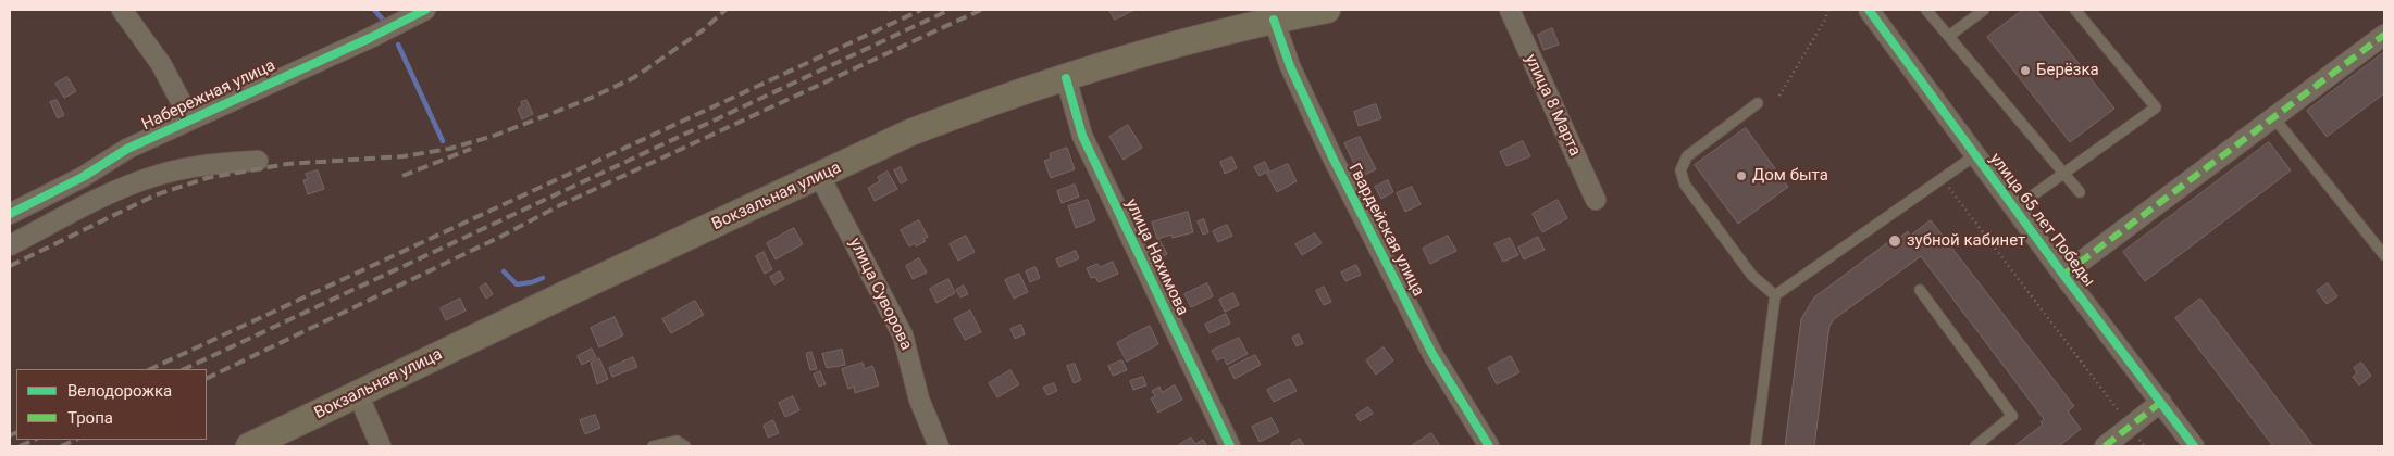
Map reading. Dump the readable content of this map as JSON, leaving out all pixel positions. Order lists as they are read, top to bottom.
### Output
{
  "streets": {
    "main road": ["Вокзальная улица"],
    "street": [
      "Набережная улица",
      "улица 8 Марта",
      "улица 65 лет Победы",
      "Гвардейская улица",
      "улица Нахимова",
      "улица Суворова"
    ]
  },
  "crossings": [
    ["Вокзальная улица", "Гвардейская улица"],
    ["Вокзальная улица", "улица Нахимова"],
    ["Вокзальная улица", "улица Суворова"]
  ],
  "places": ["Берёзка", "Дом быта", "зубной кабинет"],
  "legend": ["Велодорожка", "Тропа"]
}
